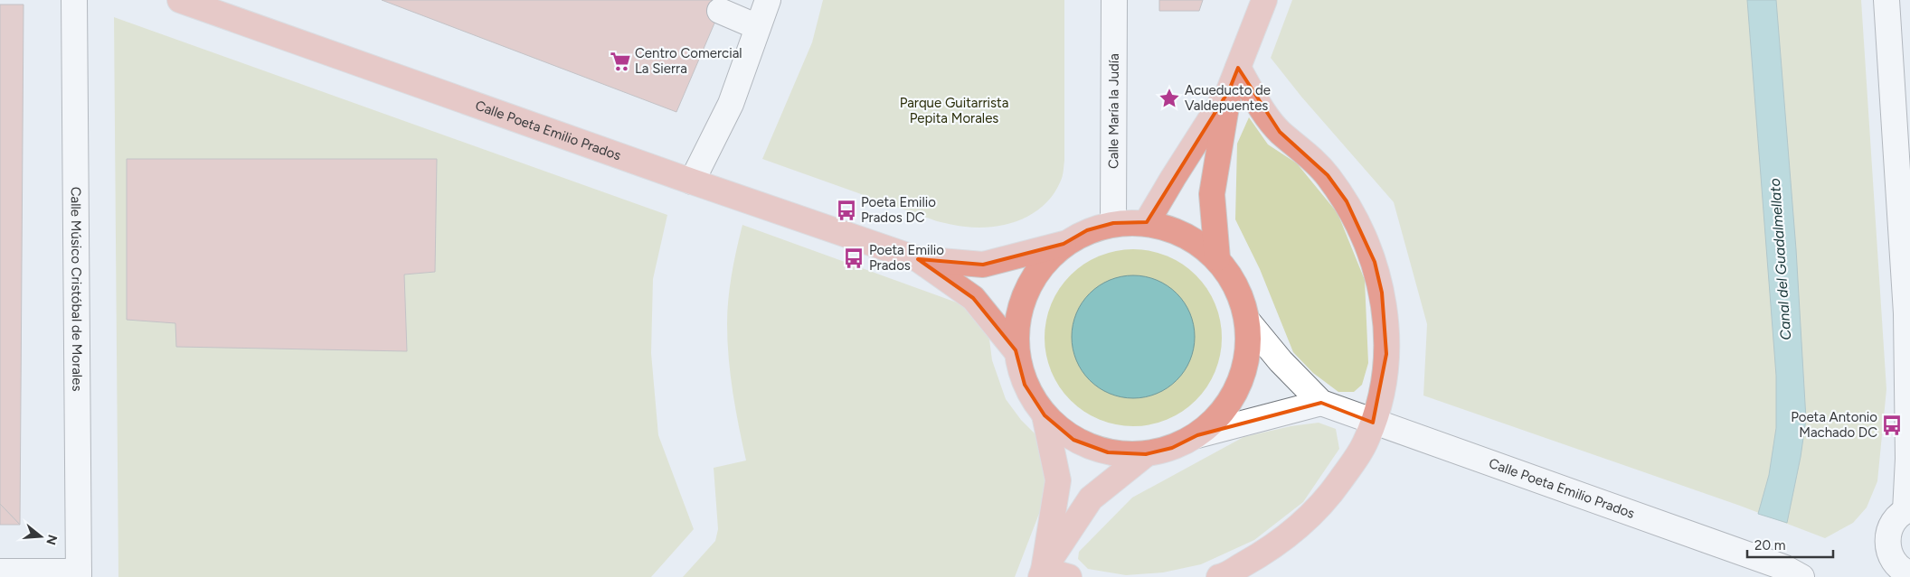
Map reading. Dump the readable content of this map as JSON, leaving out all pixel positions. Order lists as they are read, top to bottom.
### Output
{
  "streets": {
    "main road": ["Calle Poeta Emilio Prados"],
    "street": ["Calle María la Judía", "Calle Músico Cristóbal de Morales"]
  },
  "water": ["Canal del Guadalmellato"],
  "parks": ["Parque Guitarrista Pepita Morales"],
  "places": {
    "supermarket": ["Centro Comercial La Sierra"],
    "place": ["Acueducto de Valdepuentes"],
    "bus stop": ["Poeta Emilio Prados DC", "Poeta Emilio Prados", "Poeta Antonio Machado DC"]
  },
  "scale_bar": "20 m",
  "north": "right"
}
